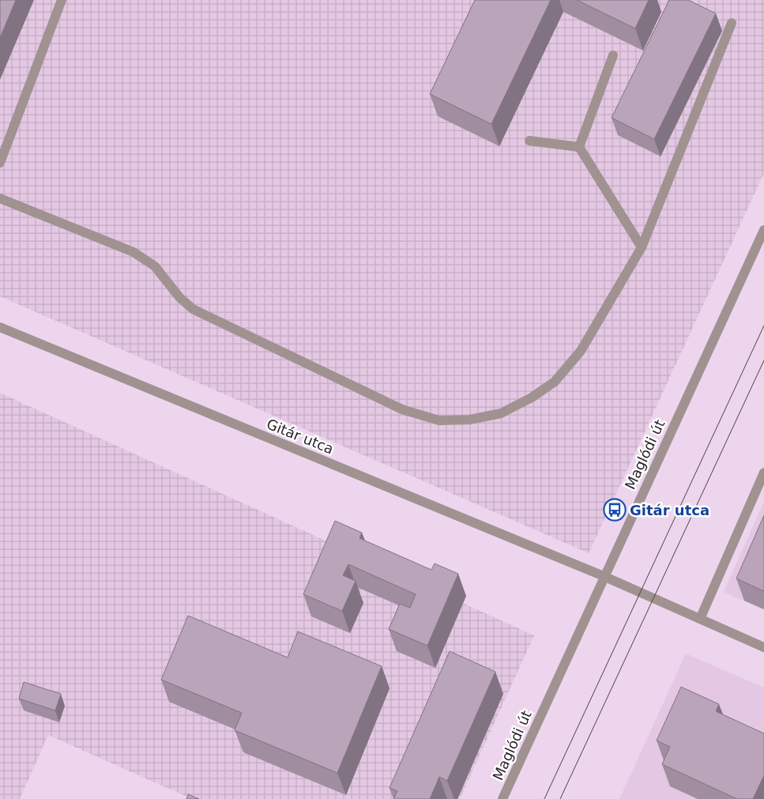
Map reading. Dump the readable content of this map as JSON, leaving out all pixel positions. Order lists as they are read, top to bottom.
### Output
{
  "streets": {
    "street": ["Gitár utca", "Maglódi út"]
  },
  "crossings": [
    ["Gitár utca", "Maglódi út"]
  ],
  "places": {
    "bus stop": ["Gitár utca"]
  }
}
